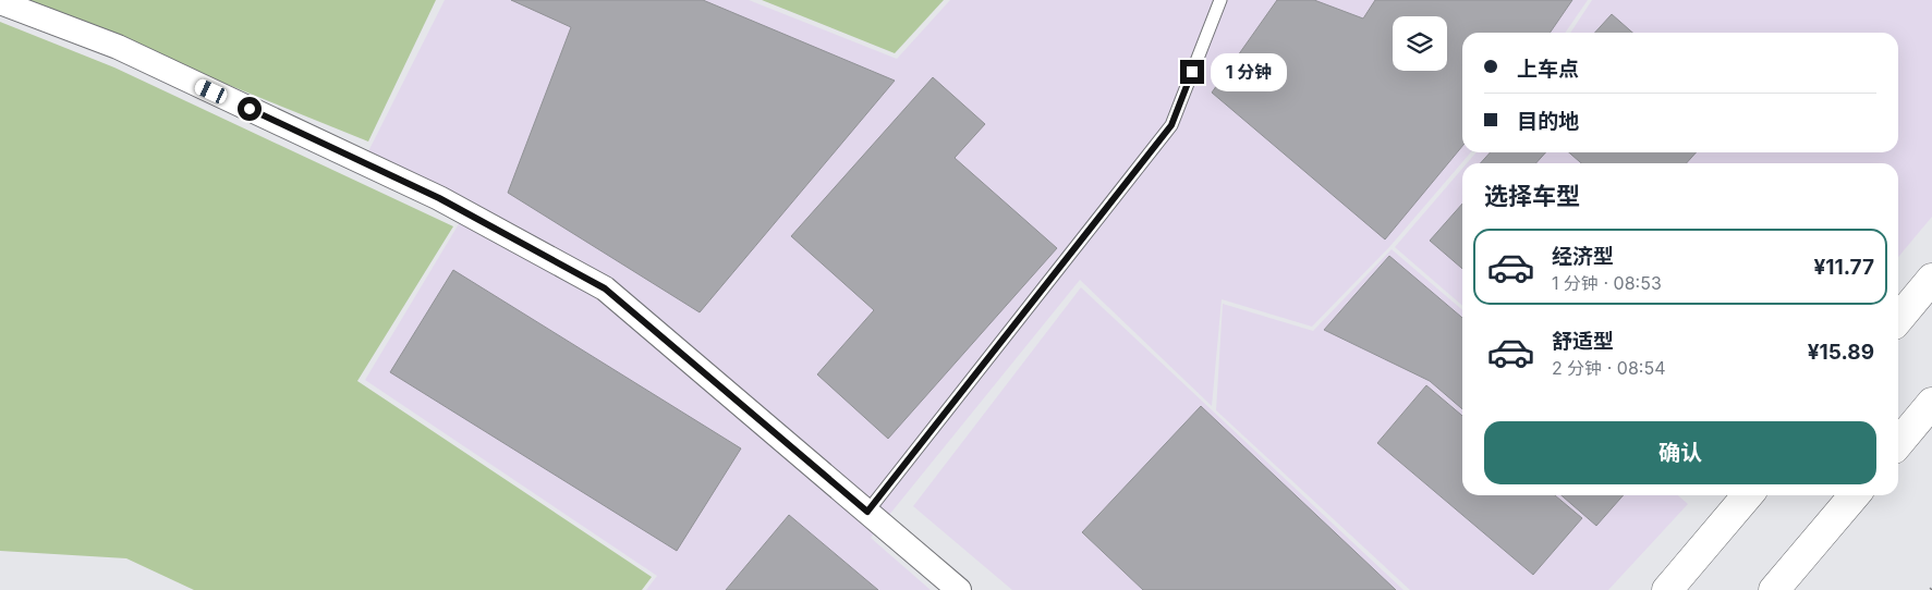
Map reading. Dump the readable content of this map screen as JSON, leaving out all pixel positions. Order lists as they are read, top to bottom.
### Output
{
  "page": {
    "banner": ["上车点", "目的地"],
    "bubble": "1 分钟",
    "heading": "选择车型",
    "list": [
      {
        "name": "经济型",
        "note": "1 分钟 · 08:53",
        "value": "¥11.77"
      },
      {
        "name": "舒适型",
        "note": "2 分钟 · 08:54",
        "value": "¥15.89"
      }
    ],
    "buttons": "确认"
  }
}
